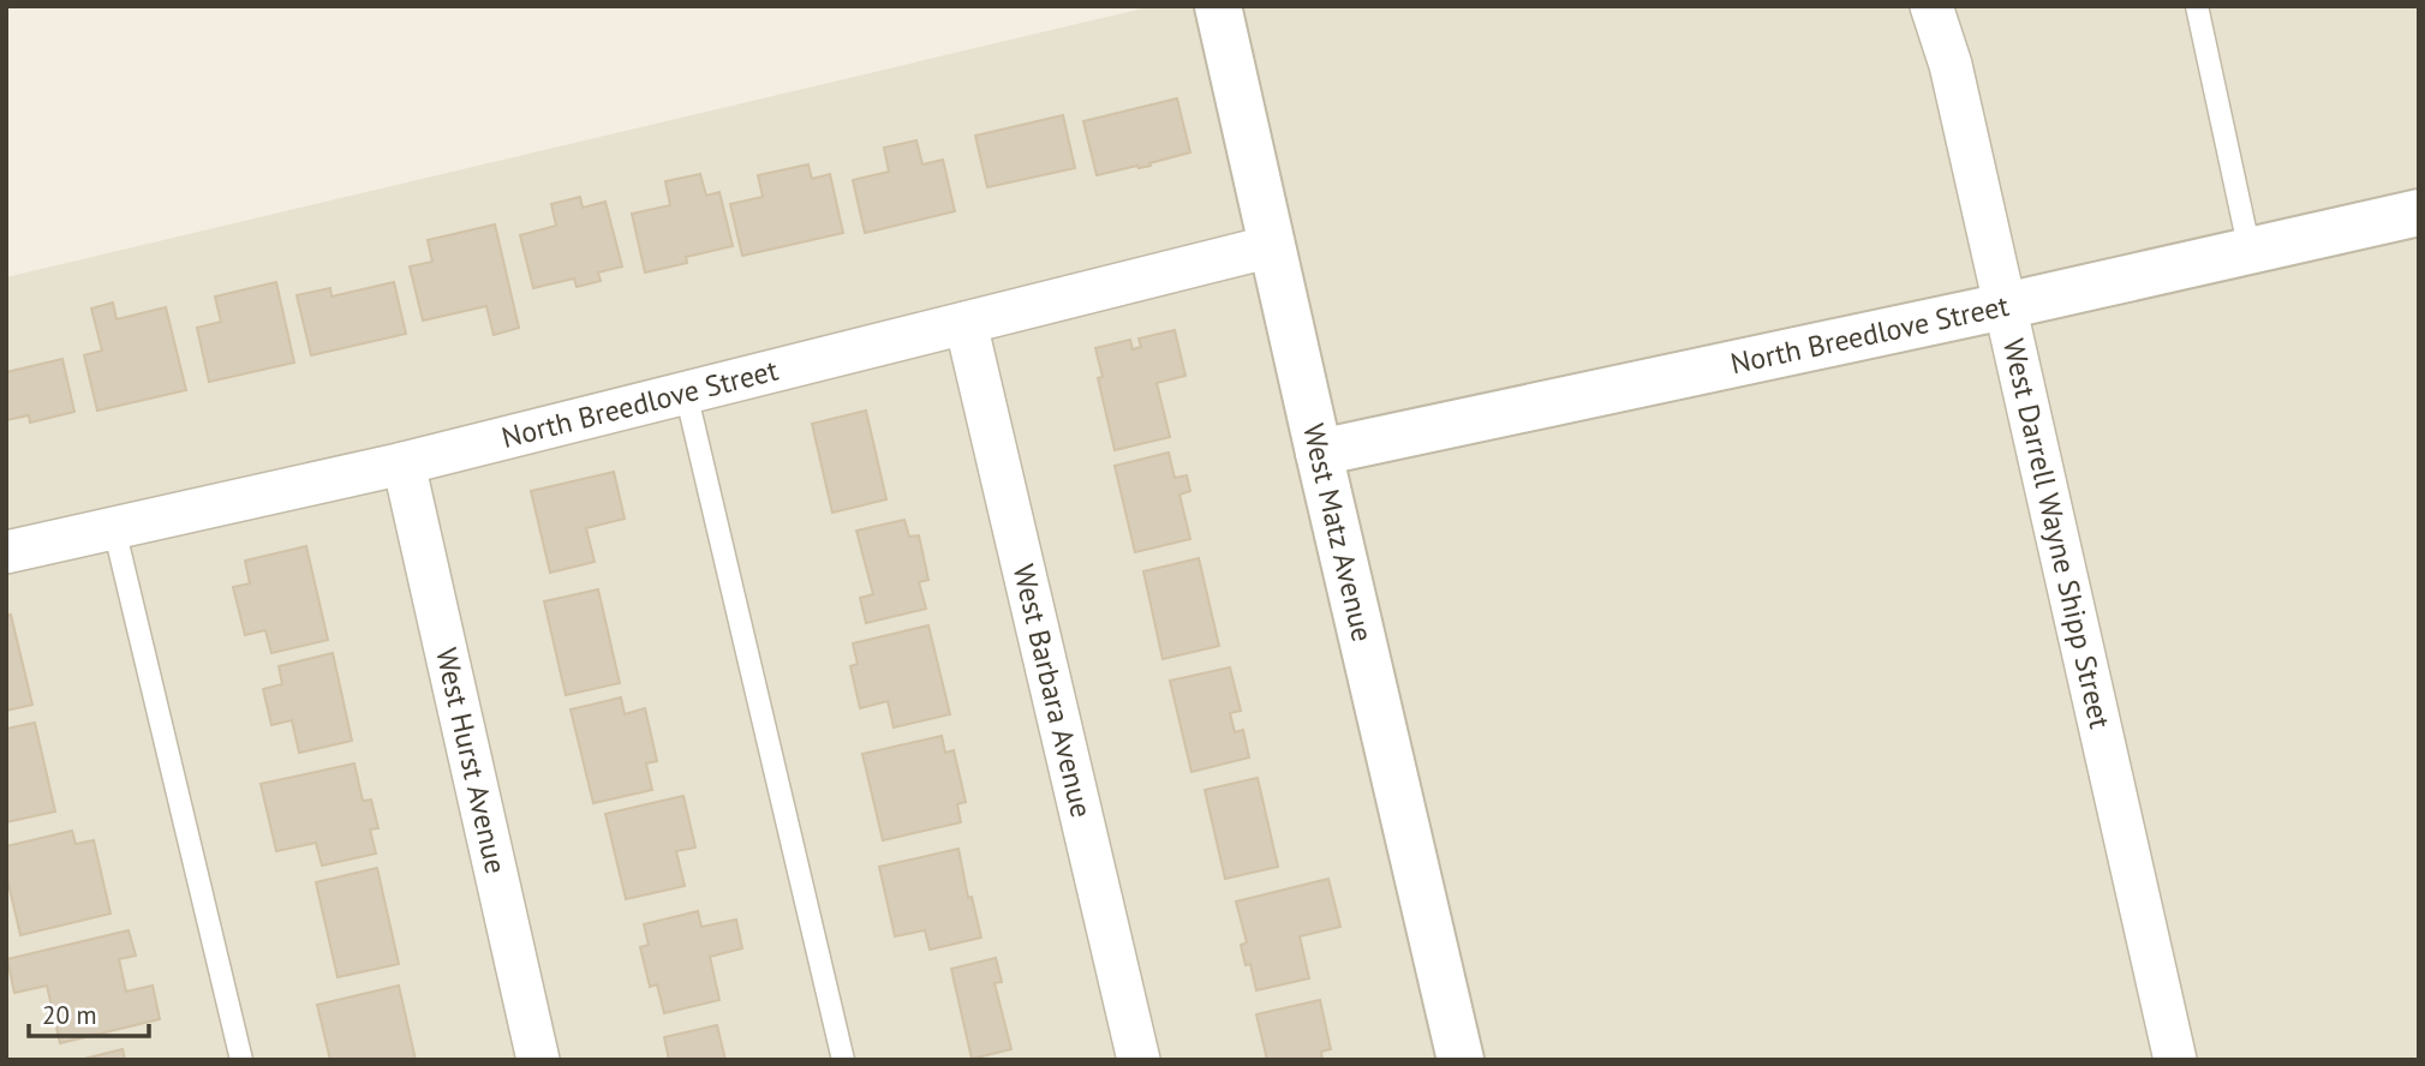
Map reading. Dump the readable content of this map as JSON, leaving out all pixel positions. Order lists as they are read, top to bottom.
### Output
{
  "streets": {
    "street": [
      "North Breedlove Street",
      "West Darrell Wayne Shipp Street",
      "West Matz Avenue",
      "West Barbara Avenue",
      "West Hurst Avenue"
    ]
  },
  "crossings": [
    ["North Breedlove Street", "West Darrell Wayne Shipp Street"],
    ["North Breedlove Street", "West Matz Avenue"],
    ["North Breedlove Street", "West Barbara Avenue"],
    ["North Breedlove Street", "West Hurst Avenue"]
  ],
  "scale_bar": "20 m"
}
